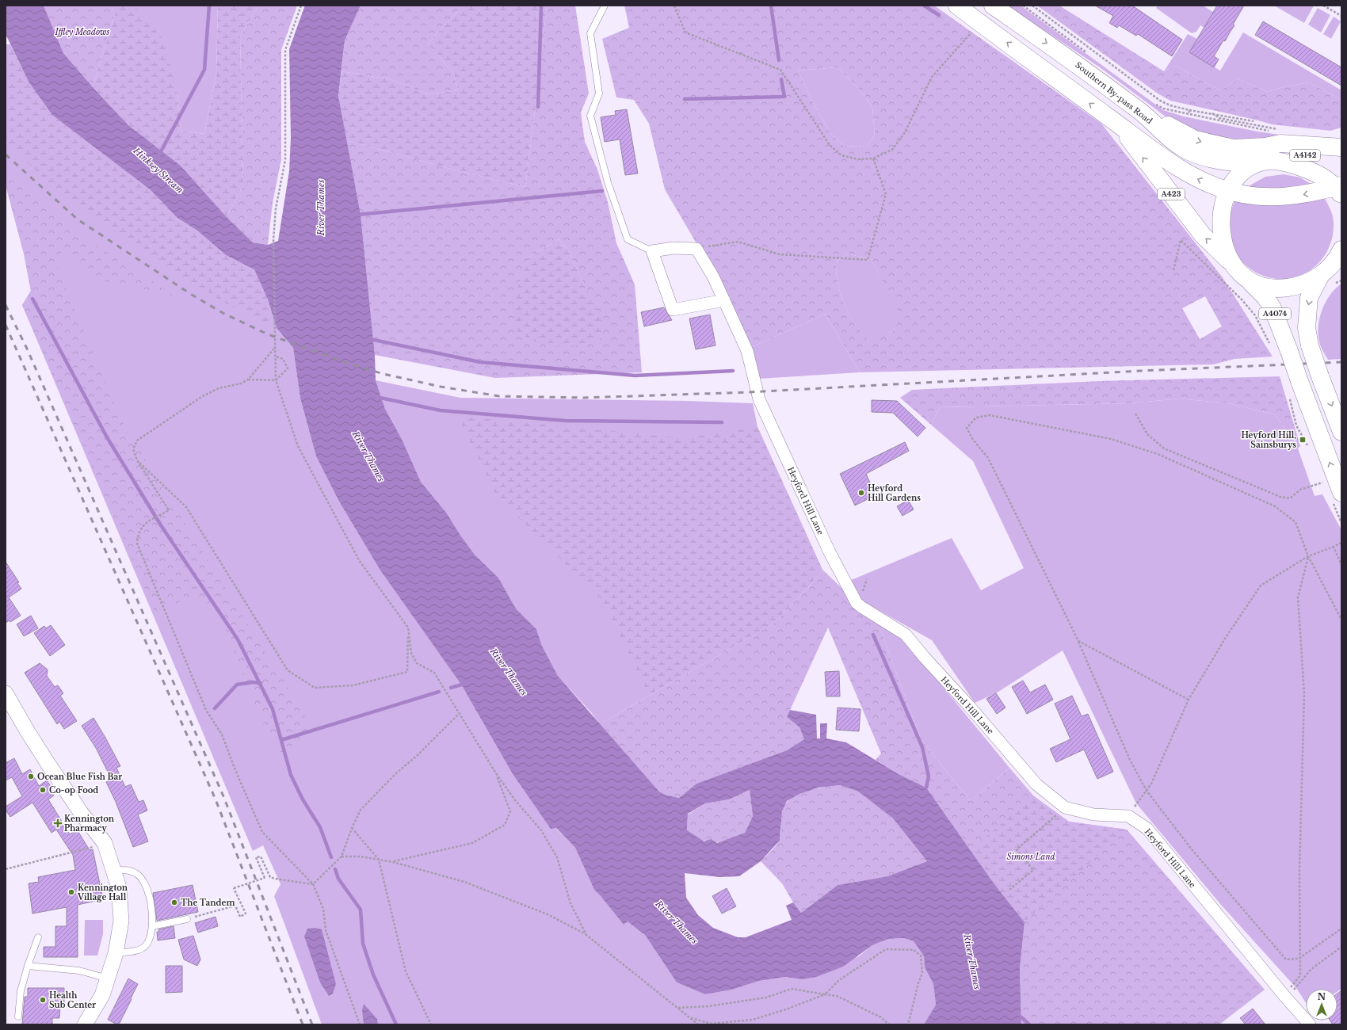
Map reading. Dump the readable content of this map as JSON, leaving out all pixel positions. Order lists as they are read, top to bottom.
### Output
{
  "streets": {
    "main road": [
      "Southern By-pass Road",
      "A4142",
      "A423",
      "A4074"
    ],
    "street": ["Heyford Hill Lane"]
  },
  "crossings": [
    ["Southern By-pass Road", "A4142"]
  ],
  "water": ["Hinksey Stream", "River Thames"],
  "parks": ["Iffley Meadows", "Simons Land"],
  "places": {
    "transit": ["Heyford Hill, Sainsburys"],
    "other": [
      "Heyford Hill Gardens",
      "Ocean Blue Fish Bar",
      "Co-op Food",
      "Kennington Village Hall",
      "The Tandem",
      "Health Sub Center"
    ],
    "health": ["Kennington Pharmacy"]
  },
  "north": "top"
}
